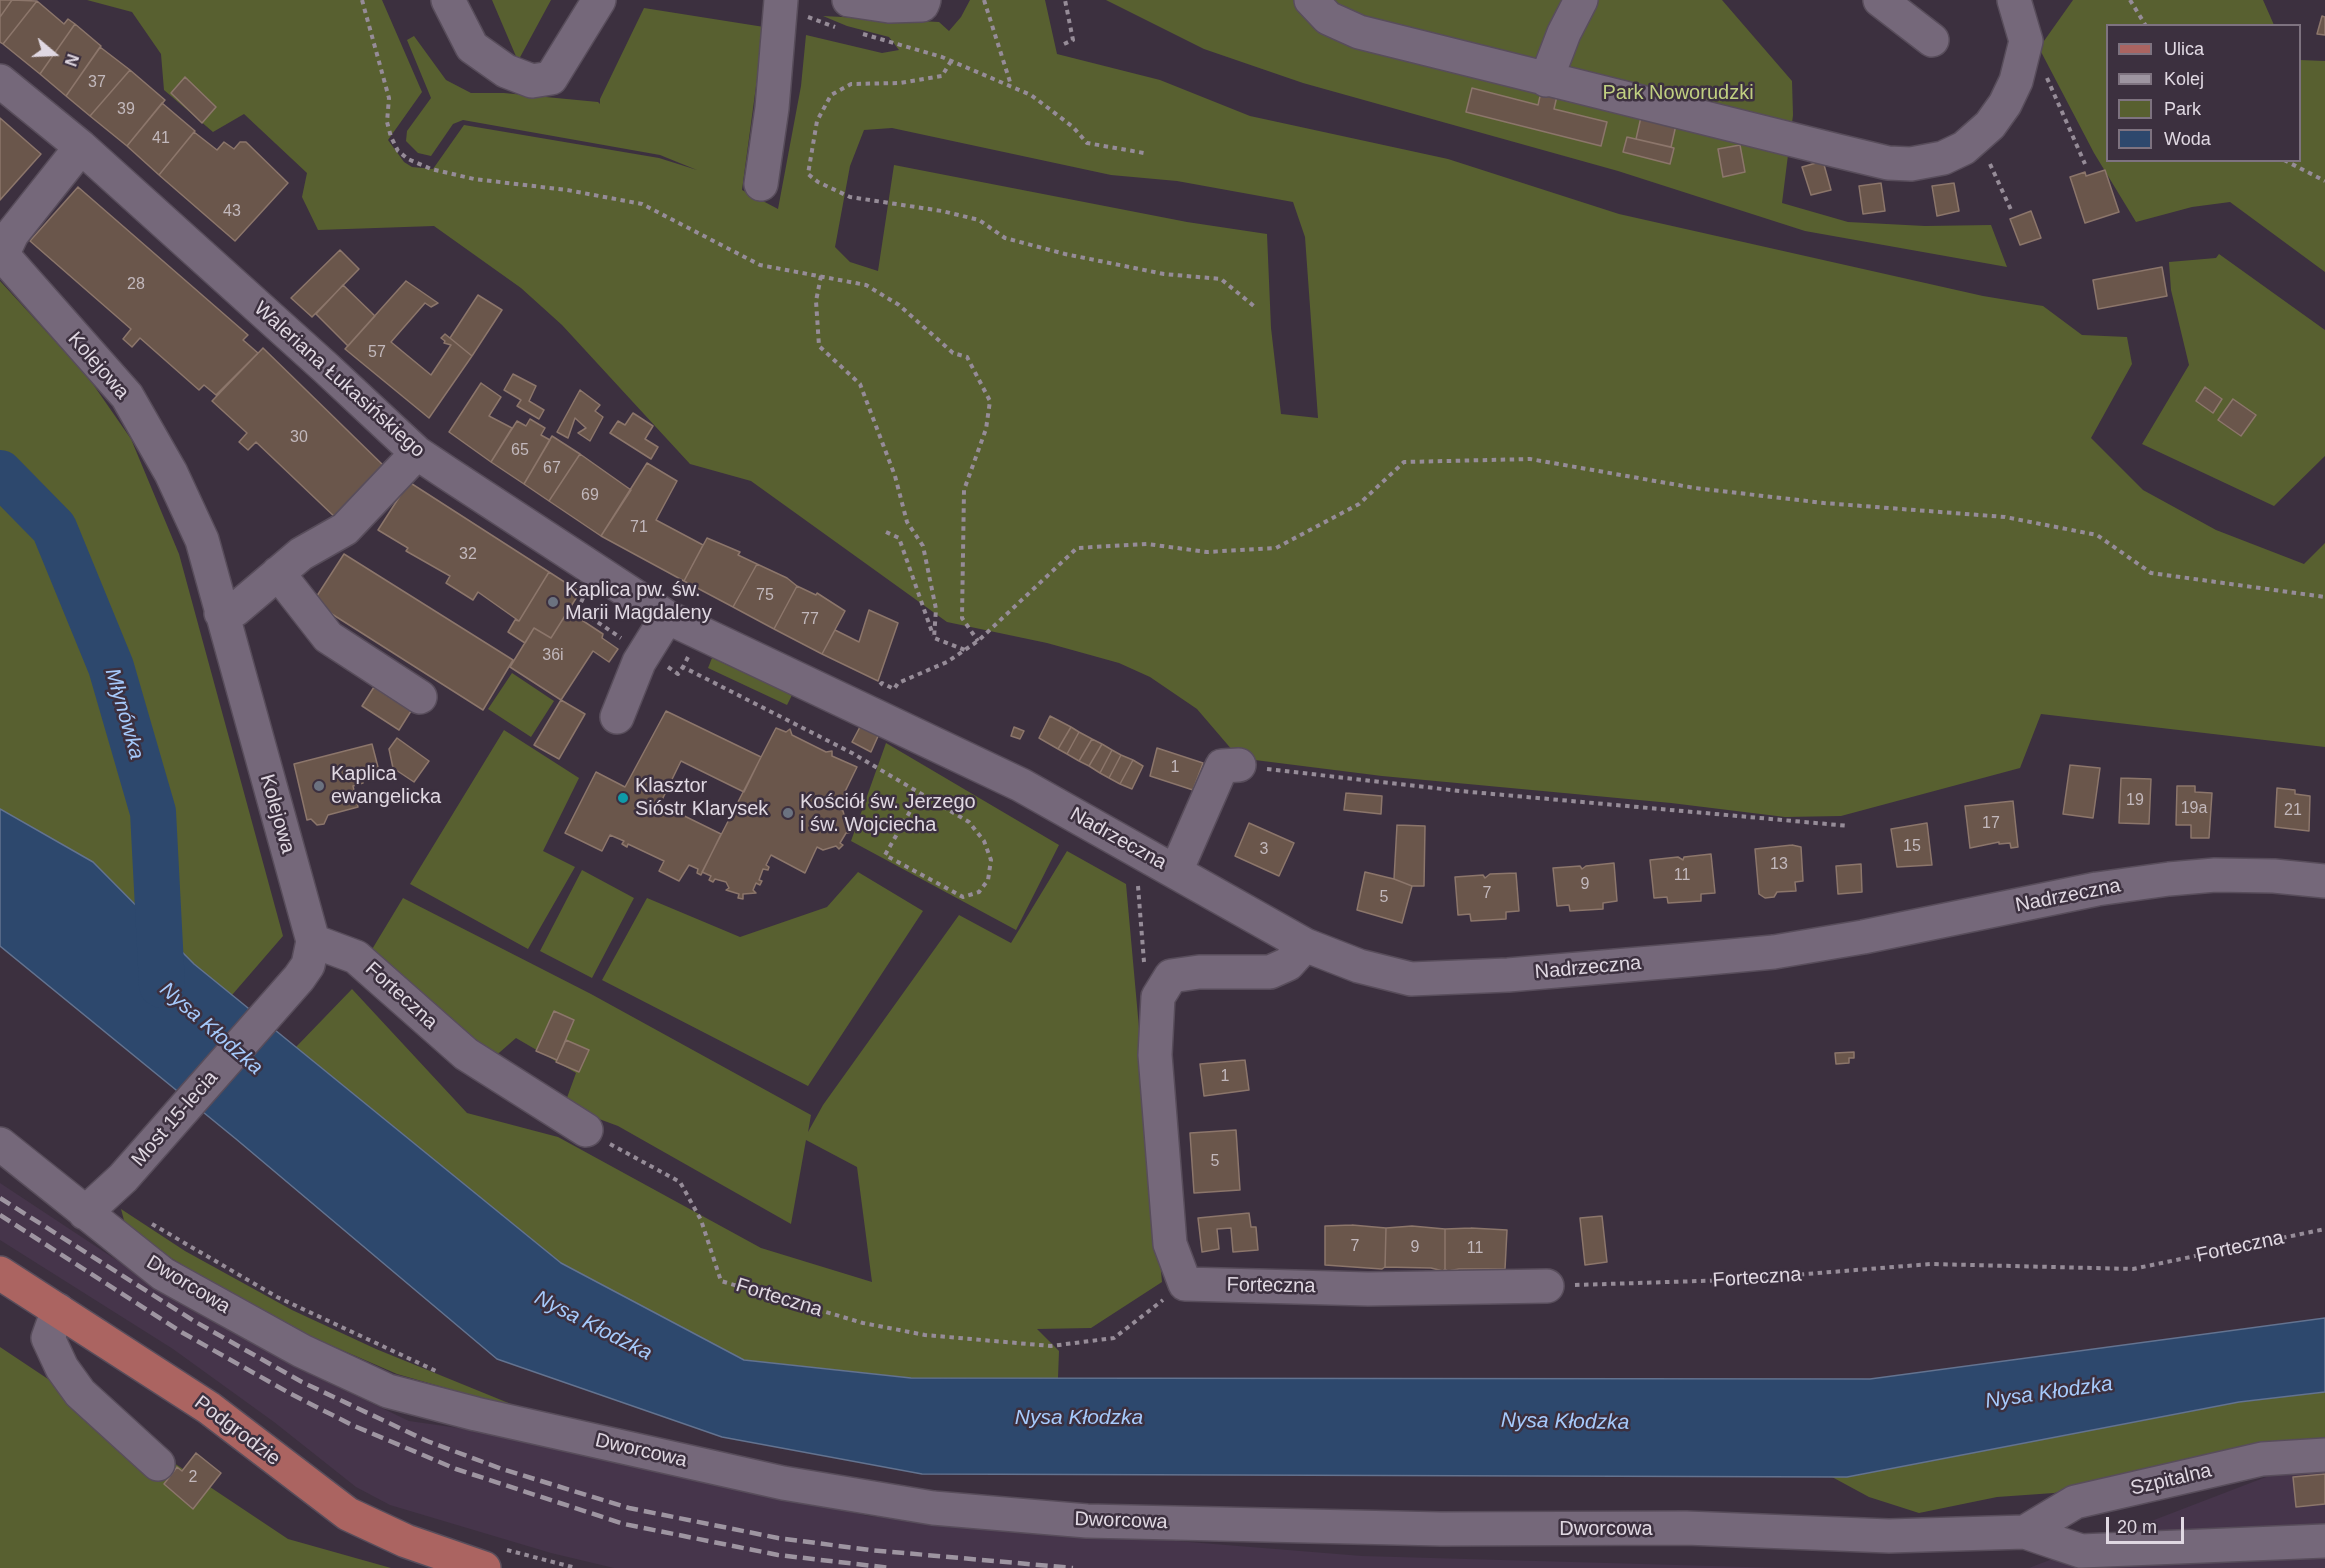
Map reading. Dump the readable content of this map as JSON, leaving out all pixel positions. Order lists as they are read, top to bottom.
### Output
{
  "streets": {
    "main road": ["Podgrodzie"],
    "street": [
      "Kolejowa",
      "Waleriana Łukasińskiego",
      "Nadrzeczna",
      "Forteczna",
      "Most 15-lecia",
      "Dworcowa",
      "Szpitalna"
    ]
  },
  "crossings": [
    ["Kolejowa", "Waleriana Łukasińskiego"],
    ["Kolejowa", "Forteczna"],
    ["Kolejowa", "Most 15-lecia"],
    ["Waleriana Łukasińskiego", "Nadrzeczna"],
    ["Forteczna", "Most 15-lecia"],
    ["Most 15-lecia", "Dworcowa"],
    ["Dworcowa", "Szpitalna"]
  ],
  "water": ["Młynówka", "Nysa Kłodzka"],
  "parks": ["Park Noworudzki"],
  "places": [
    "Kaplica pw. św. Marii Magdaleny",
    "Kaplica ewangelicka",
    "Klasztor Sióstr Klarysek",
    "Kościół św. Jerzego i św. Wojciecha"
  ],
  "house_numbers": [
    "37",
    "39",
    "41",
    "43",
    "28",
    "57",
    "30",
    "65",
    "67",
    "69",
    "71",
    "32",
    "75",
    "77",
    "36i",
    "1",
    "19",
    "19a",
    "21",
    "17",
    "15",
    "3",
    "13",
    "11",
    "9",
    "7",
    "5",
    "1",
    "5",
    "7",
    "9",
    "11",
    "2"
  ],
  "legend": [
    "Ulica",
    "Kolej",
    "Park",
    "Woda"
  ],
  "scale_bar": "20 m",
  "north": "right"
}
